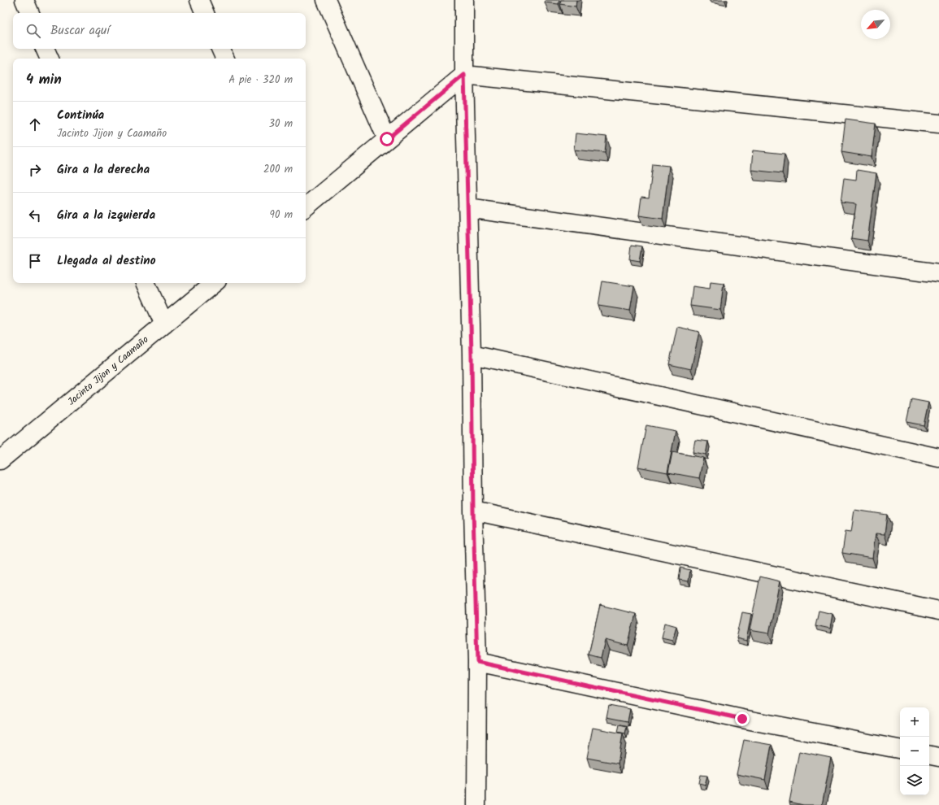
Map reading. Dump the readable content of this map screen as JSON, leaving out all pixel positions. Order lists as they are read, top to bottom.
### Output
{
  "streets": {
    "street": ["Jacinto Jijon y Caamaño"]
  },
  "north": "bottom left",
  "page": {
    "search": "Buscar aquí",
    "heading": ["4 min", "A pie · 320 m"],
    "list": [
      ["Continúa", "Jacinto Jijon y Caamaño", "30 m"],
      ["Gira a la derecha", "200 m"],
      ["Gira a la izquierda", "90 m"],
      "Llegada al destino"
    ],
    "map_buttons": ["+", "−"]
  }
}
